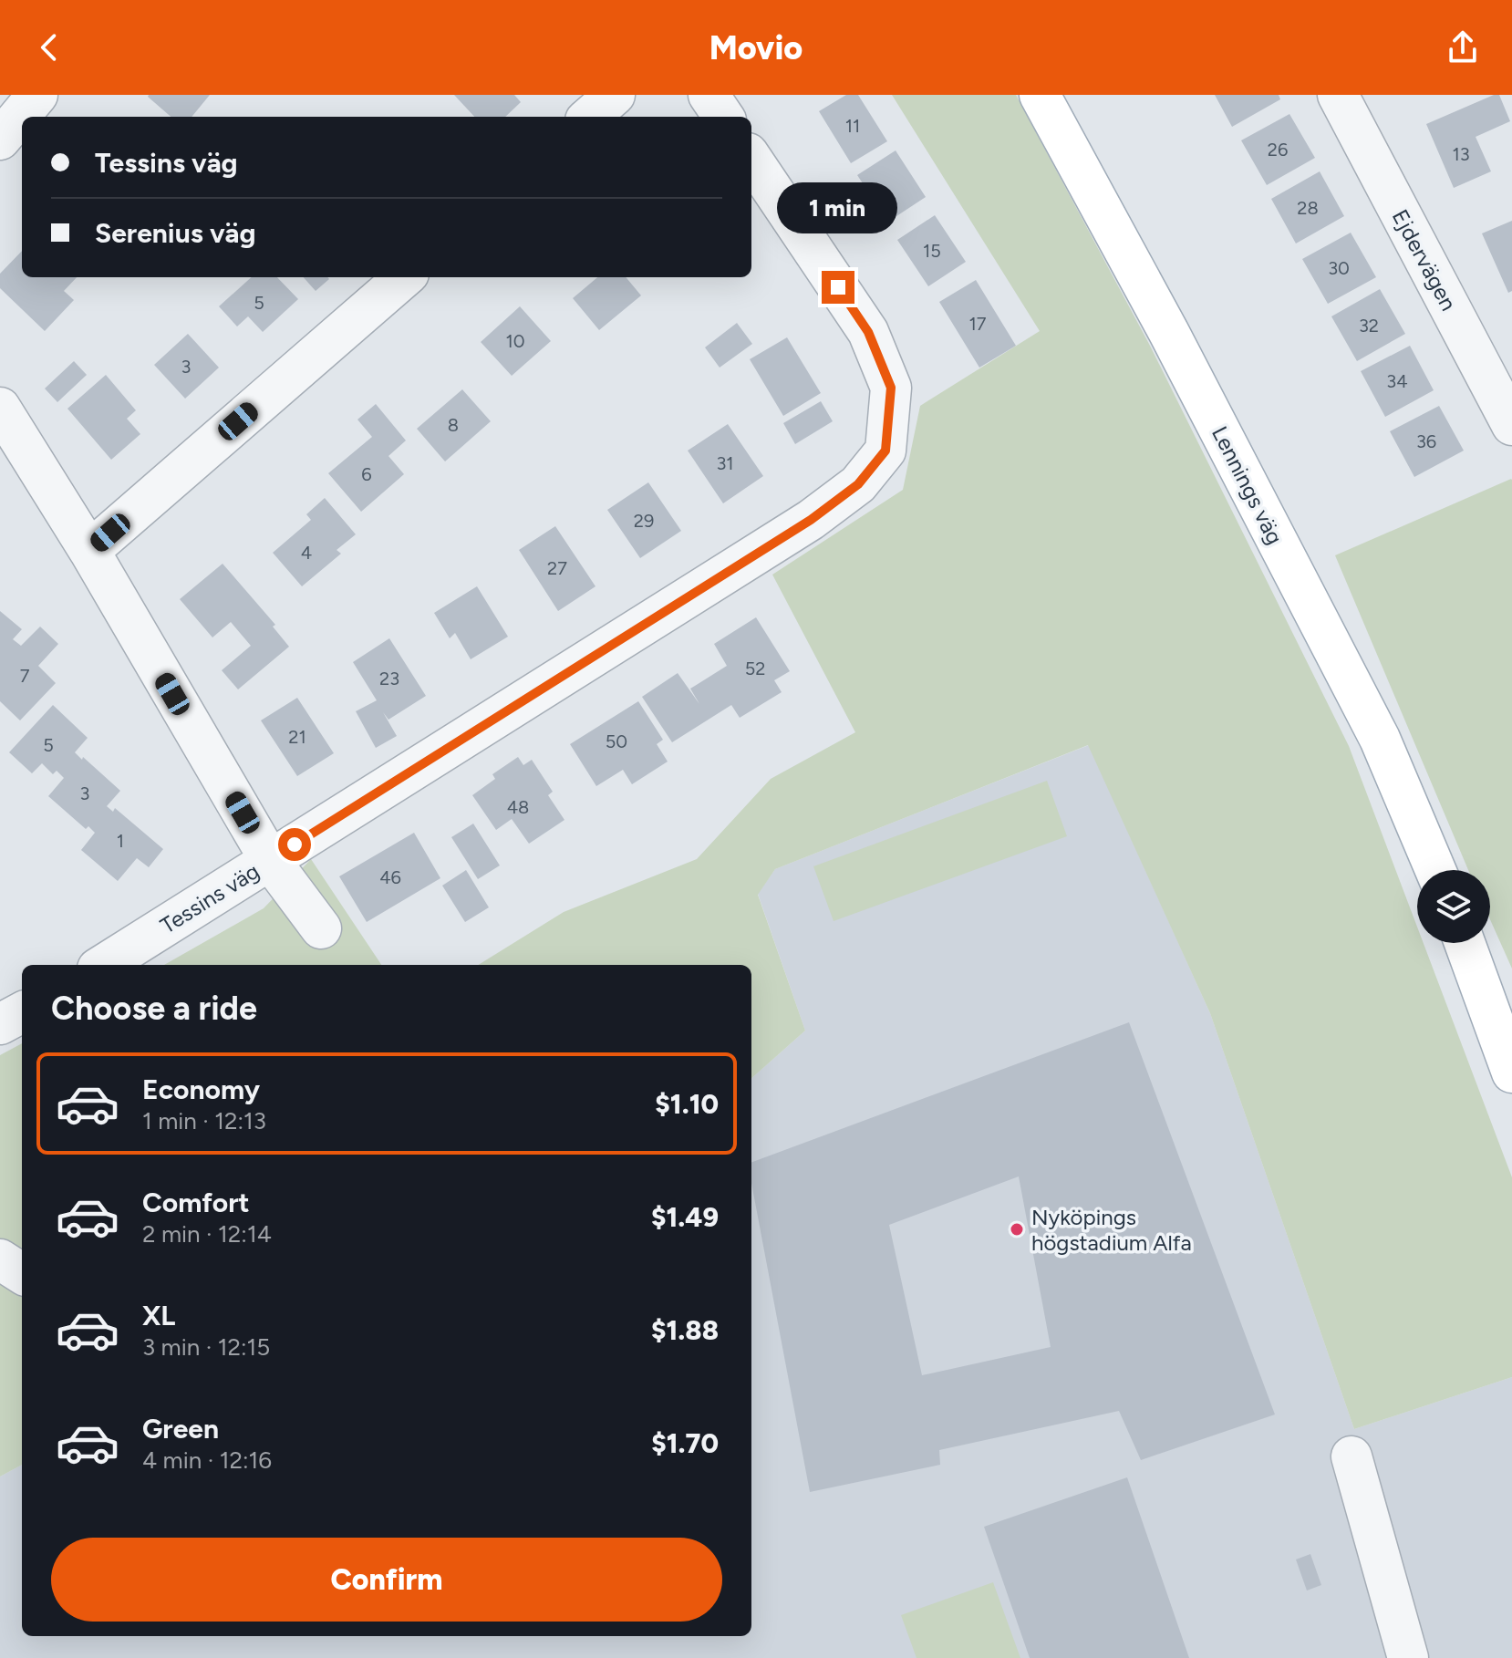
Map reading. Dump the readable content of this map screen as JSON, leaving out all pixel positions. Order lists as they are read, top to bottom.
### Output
{
  "streets": {
    "main road": ["Lennings väg"],
    "street": ["Ejdervägen", "Tessins väg"]
  },
  "places": ["Nyköpings högstadium Alfa"],
  "house_numbers": [
    "11",
    "26",
    "13",
    "28",
    "15",
    "30",
    "5",
    "17",
    "32",
    "10",
    "3",
    "34",
    "8",
    "36",
    "31",
    "6",
    "29",
    "4",
    "27",
    "52",
    "7",
    "23",
    "21",
    "50",
    "5",
    "3",
    "48",
    "1",
    "46"
  ],
  "page": {
    "header": "Movio",
    "banner": ["Tessins väg", "Serenius väg"],
    "bubble": "1 min",
    "heading": "Choose a ride",
    "list": [
      {
        "name": "Economy",
        "note": "1 min · 12:13",
        "value": "$1.10"
      },
      {
        "name": "Comfort",
        "note": "2 min · 12:14",
        "value": "$1.49"
      },
      {
        "name": "XL",
        "note": "3 min · 12:15",
        "value": "$1.88"
      },
      {
        "name": "Green",
        "note": "4 min · 12:16",
        "value": "$1.70"
      }
    ],
    "buttons": "Confirm"
  }
}
